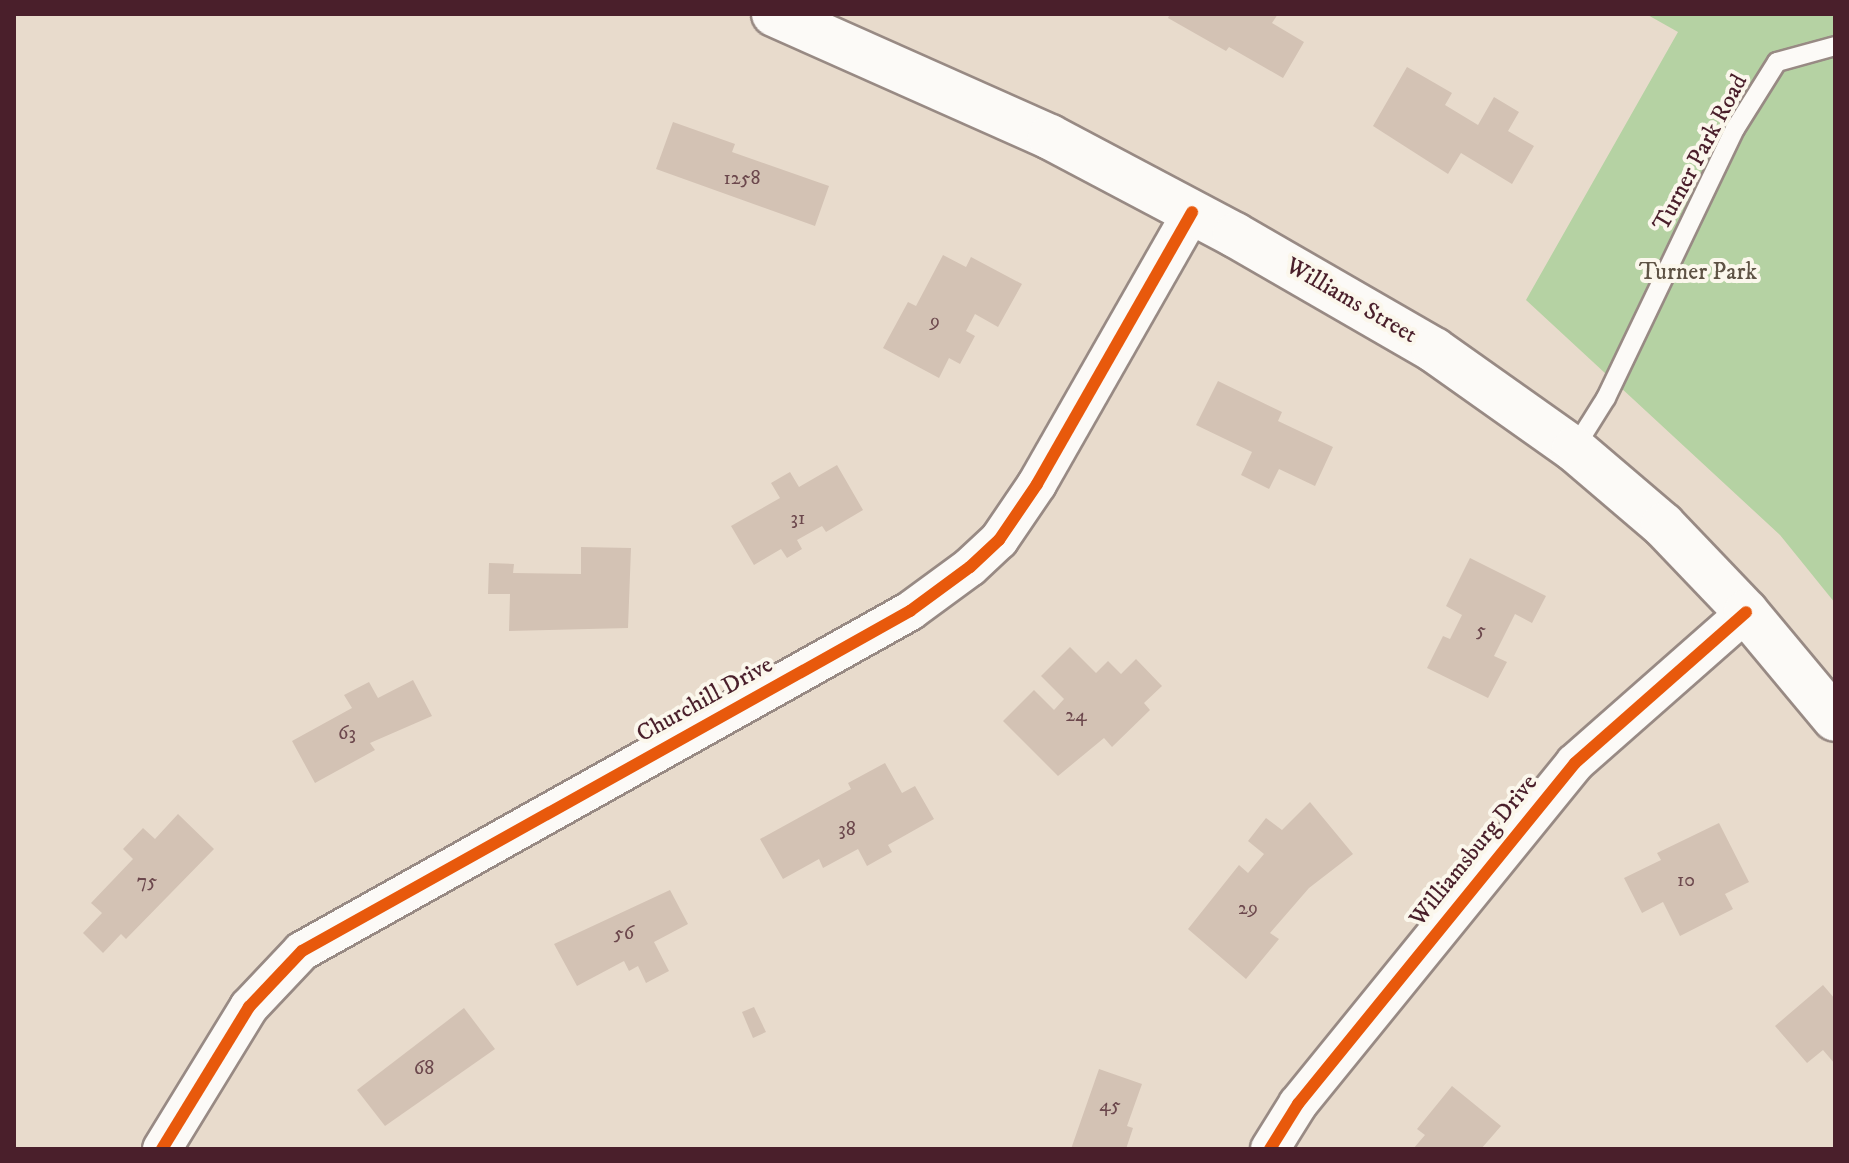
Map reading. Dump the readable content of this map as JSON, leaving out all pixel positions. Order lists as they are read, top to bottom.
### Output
{
  "streets": {
    "main road": ["Williams Street"],
    "street": ["Churchill Drive", "Williamsburg Drive"],
    "lane": ["Turner Park Road"]
  },
  "crossings": [
    ["Turner Park Road", "Williams Street"],
    ["Williams Street", "Churchill Drive"],
    ["Williams Street", "Williamsburg Drive"]
  ],
  "parks": ["Turner Park"],
  "house_numbers": [
    "1258",
    "9",
    "31",
    "5",
    "24",
    "63",
    "38",
    "10",
    "75",
    "29",
    "56",
    "68",
    "45"
  ]
}
